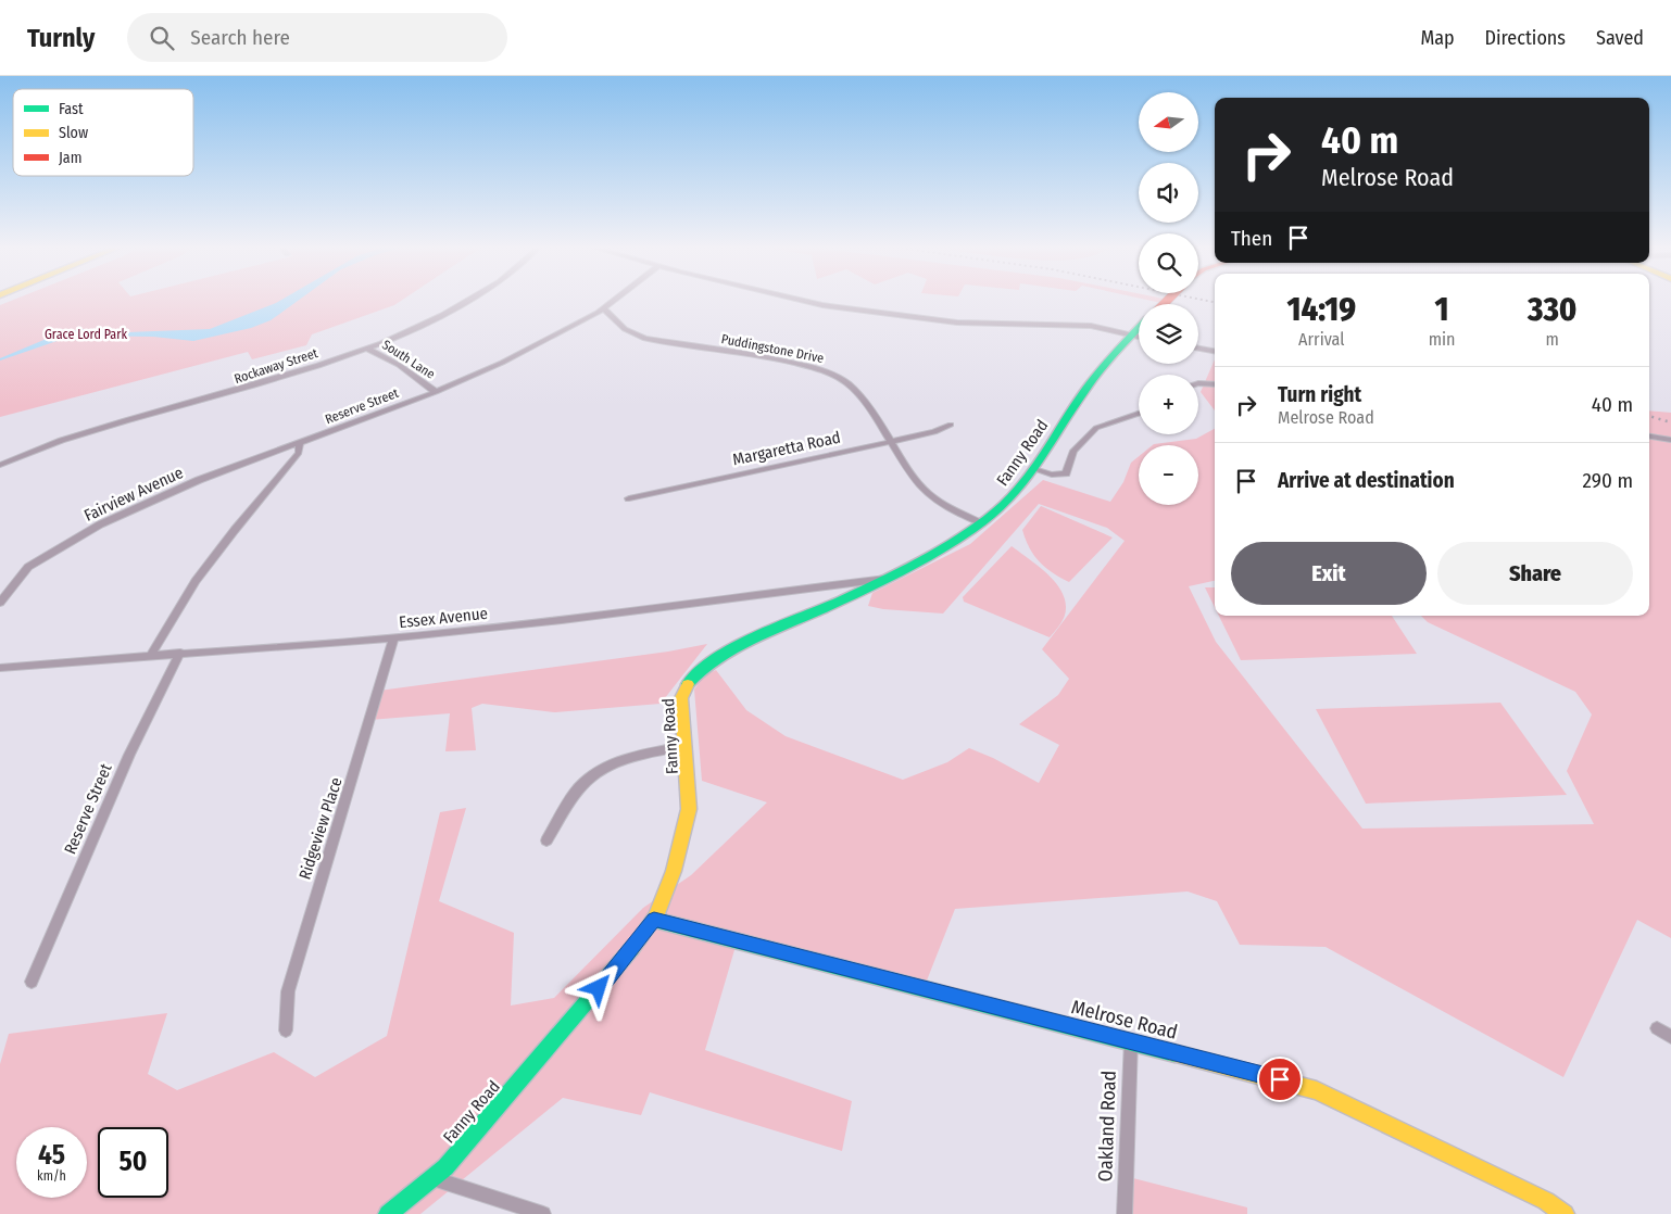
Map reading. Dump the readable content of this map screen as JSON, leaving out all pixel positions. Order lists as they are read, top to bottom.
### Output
{
  "streets": {
    "main road": ["Fanny Road", "Melrose Road"],
    "street": [
      "Puddingstone Drive",
      "South Lane",
      "Rockaway Street",
      "Reserve Street",
      "Margaretta Road",
      "Fairview Avenue",
      "Essex Avenue",
      "Ridgeview Place",
      "Oakland Road"
    ]
  },
  "crossings": [
    ["Puddingstone Drive", "Reserve Street"],
    ["Puddingstone Drive", "Margaretta Road"],
    ["Puddingstone Drive", "Fanny Road"],
    ["South Lane", "Rockaway Street"],
    ["South Lane", "Reserve Street"],
    ["Reserve Street", "Fairview Avenue"],
    ["Reserve Street", "Essex Avenue"],
    ["Fanny Road", "Essex Avenue"],
    ["Fanny Road", "Melrose Road"],
    ["Essex Avenue", "Ridgeview Place"],
    ["Melrose Road", "Oakland Road"]
  ],
  "parks": ["Grace Lord Park"],
  "legend": ["Fast", "Slow", "Jam"],
  "north": "left",
  "page": {
    "header": "Turnly",
    "search": "Search here",
    "nav": ["Map", "Directions", "Saved"],
    "map_buttons": ["+", "−"],
    "turn": ["40 m", "Melrose Road"],
    "then": "Then",
    "eta": [
      "14:19",
      "Arrival",
      "1",
      "min",
      "330",
      "m"
    ],
    "list": [
      {
        "name": "Turn right",
        "note": "Melrose Road",
        "value": "40 m"
      },
      {
        "name": "Arrive at destination",
        "value": "290 m"
      }
    ],
    "buttons": ["Exit", "Share"],
    "speed": "45 km/h",
    "limit": "50"
  }
}
